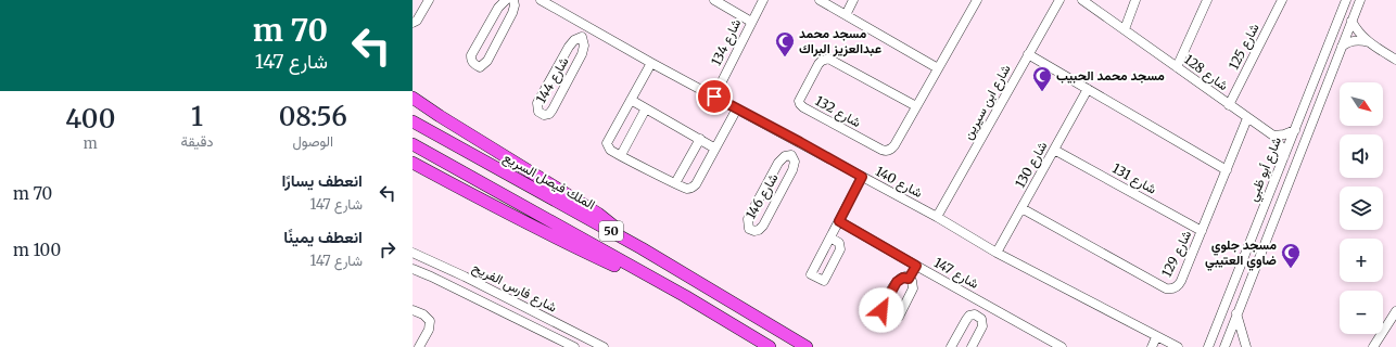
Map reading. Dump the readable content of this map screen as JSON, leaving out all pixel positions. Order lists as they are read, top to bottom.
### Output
{
  "streets": {
    "highway": ["الملك فيصل السريع", "50"],
    "street": [
      "شارع 134",
      "شارع 125",
      "شارع 128",
      "شارع 144",
      "شارع ابن سيرين",
      "شارع 132",
      "شارع 130",
      "شارع أبو ظبي",
      "شارع 131",
      "شارع 140",
      "شارع 146",
      "شارع 129",
      "شارع 147",
      "شارع فارس الفريح"
    ]
  },
  "crossings": [
    ["شارع 134", "شارع 140"],
    ["شارع 125", "شارع 128"],
    ["شارع 128", "شارع أبو ظبي"],
    ["شارع 128", "شارع 129"],
    ["شارع 144", "شارع 140"],
    ["شارع ابن سيرين", "شارع 140"],
    ["شارع 130", "شارع 131"],
    ["شارع 130", "شارع 140"],
    ["شارع 130", "شارع 129"],
    ["شارع 131", "شارع 129"],
    ["شارع 140", "شارع 146"]
  ],
  "places": {
    "mosque": ["مسجد محمد عبدالعزيز البراك", "مسجد محمد الحبيب", "مسجد جلوي ضاوي العتيبي"]
  },
  "north": "bottom right",
  "page": {
    "turn": ["70 m", "شارع 147"],
    "map_buttons": ["+", "−"],
    "eta": [
      "08:56",
      "الوصول",
      "1",
      "دقيقة",
      "400",
      "m"
    ],
    "list": [
      {
        "name": "انعطف يسارًا",
        "note": "شارع 147",
        "value": "70 m"
      },
      {
        "name": "انعطف يمينًا",
        "note": "شارع 147",
        "value": "100 m"
      }
    ]
  }
}
